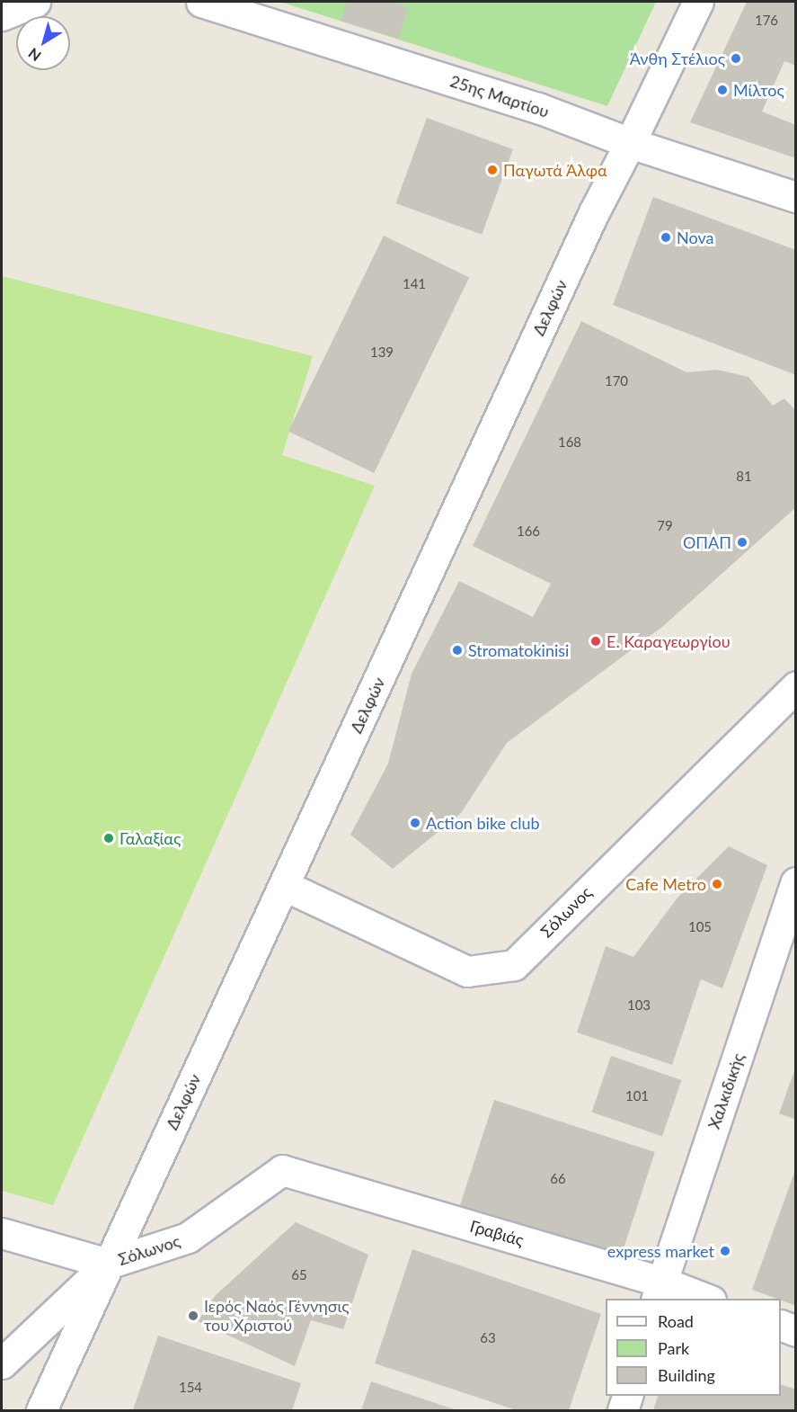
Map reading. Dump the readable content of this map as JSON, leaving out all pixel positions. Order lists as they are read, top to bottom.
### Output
{
  "streets": {
    "main road": [
      "25ης Μαρτίου",
      "Δελφών",
      "Σόλωνος",
      "Χαλκιδικής",
      "Γραβιάς"
    ]
  },
  "crossings": [
    ["25ης Μαρτίου", "Δελφών"],
    ["Δελφών", "Σόλωνος"],
    ["Σόλωνος", "Γραβιάς"],
    ["Χαλκιδικής", "Γραβιάς"]
  ],
  "places": [
    "Άνθη Στέλιος",
    "Μίλτος",
    "Παγωτά Άλφα",
    "Nova",
    "ΟΠΑΠ",
    "E. Καραγεωργίου",
    "Stromatokinisi",
    "Action bike club",
    "Γαλαξίας",
    "Cafe Metro",
    "express market",
    "Ιερός Ναός Γέννησις του Χριστού"
  ],
  "house_numbers": [
    "176",
    "141",
    "139",
    "170",
    "168",
    "81",
    "79",
    "166",
    "105",
    "103",
    "101",
    "66",
    "65",
    "63",
    "154"
  ],
  "legend": ["Road", "Park", "Building"],
  "north": "bottom left"
}
